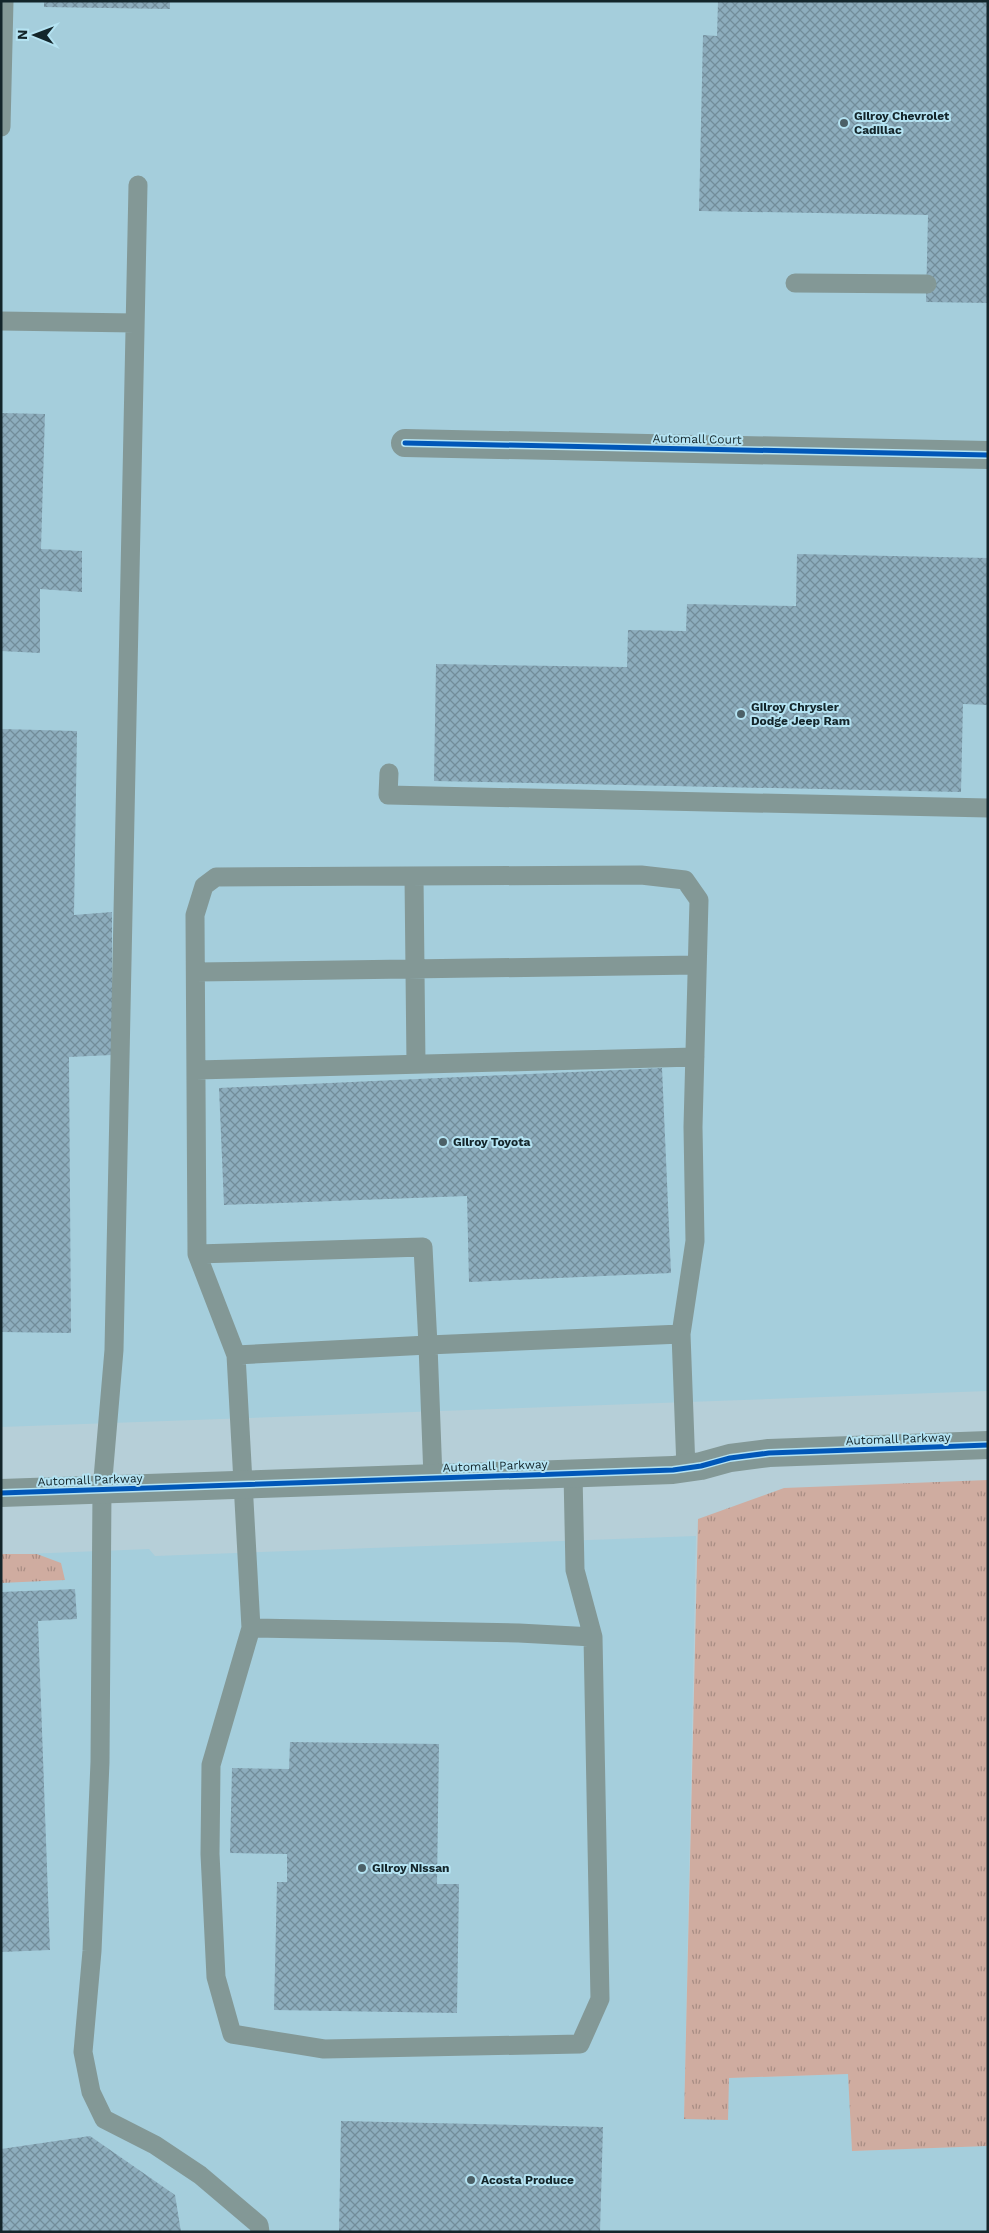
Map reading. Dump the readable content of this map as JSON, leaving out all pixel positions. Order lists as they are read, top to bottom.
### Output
{
  "streets": {
    "street": ["Automall Court", "Automall Parkway"]
  },
  "places": [
    "Gilroy Chevrolet Cadillac",
    "Gilroy Chrysler Dodge Jeep Ram",
    "Gilroy Toyota",
    "Gilroy Nissan",
    "Acosta Produce"
  ],
  "north": "left"
}
